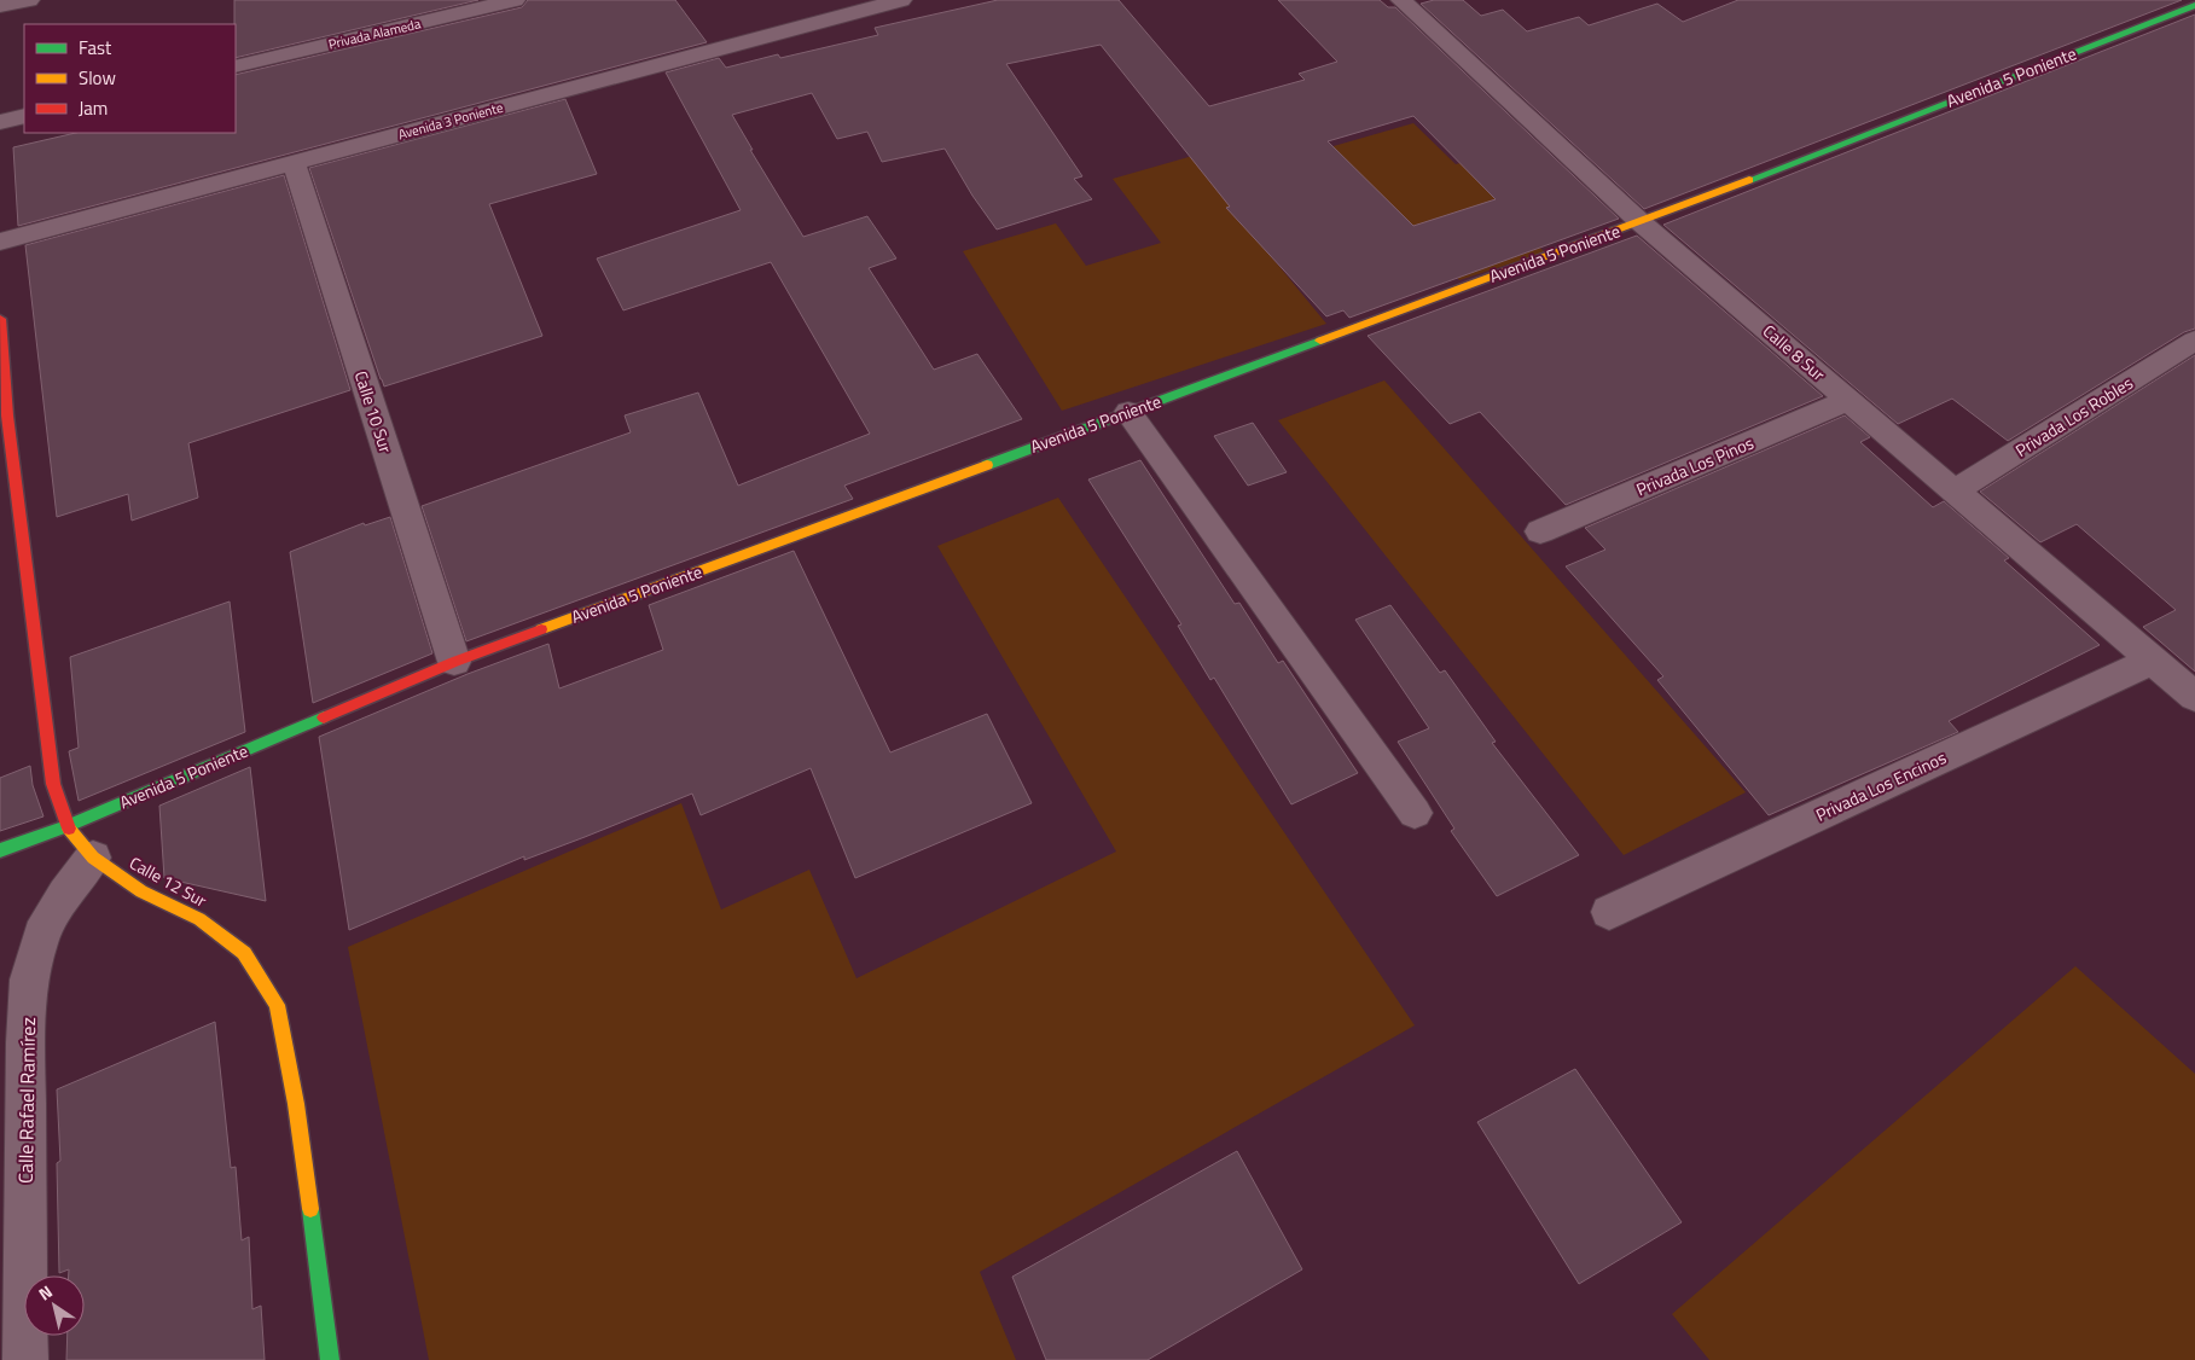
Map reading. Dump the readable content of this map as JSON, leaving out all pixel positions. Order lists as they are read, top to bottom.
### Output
{
  "streets": {
    "street": [
      "Privada Alameda",
      "Avenida 5 Poniente",
      "Avenida 3 Poniente",
      "Calle 8 Sur",
      "Calle 10 Sur",
      "Privada Los Robles",
      "Privada Los Pinos",
      "Privada Los Encinos",
      "Calle 12 Sur",
      "Calle Rafael Ramírez"
    ]
  },
  "crossings": [
    ["Avenida 5 Poniente", "Calle 8 Sur"],
    ["Avenida 5 Poniente", "Calle 10 Sur"],
    ["Avenida 5 Poniente", "Calle 12 Sur"],
    ["Avenida 3 Poniente", "Calle 10 Sur"],
    ["Calle 8 Sur", "Privada Los Robles"],
    ["Calle 8 Sur", "Privada Los Pinos"],
    ["Calle 8 Sur", "Privada Los Encinos"],
    ["Calle 12 Sur", "Calle Rafael Ramírez"]
  ],
  "legend": ["Fast", "Slow", "Jam"],
  "north": "top left"
}
